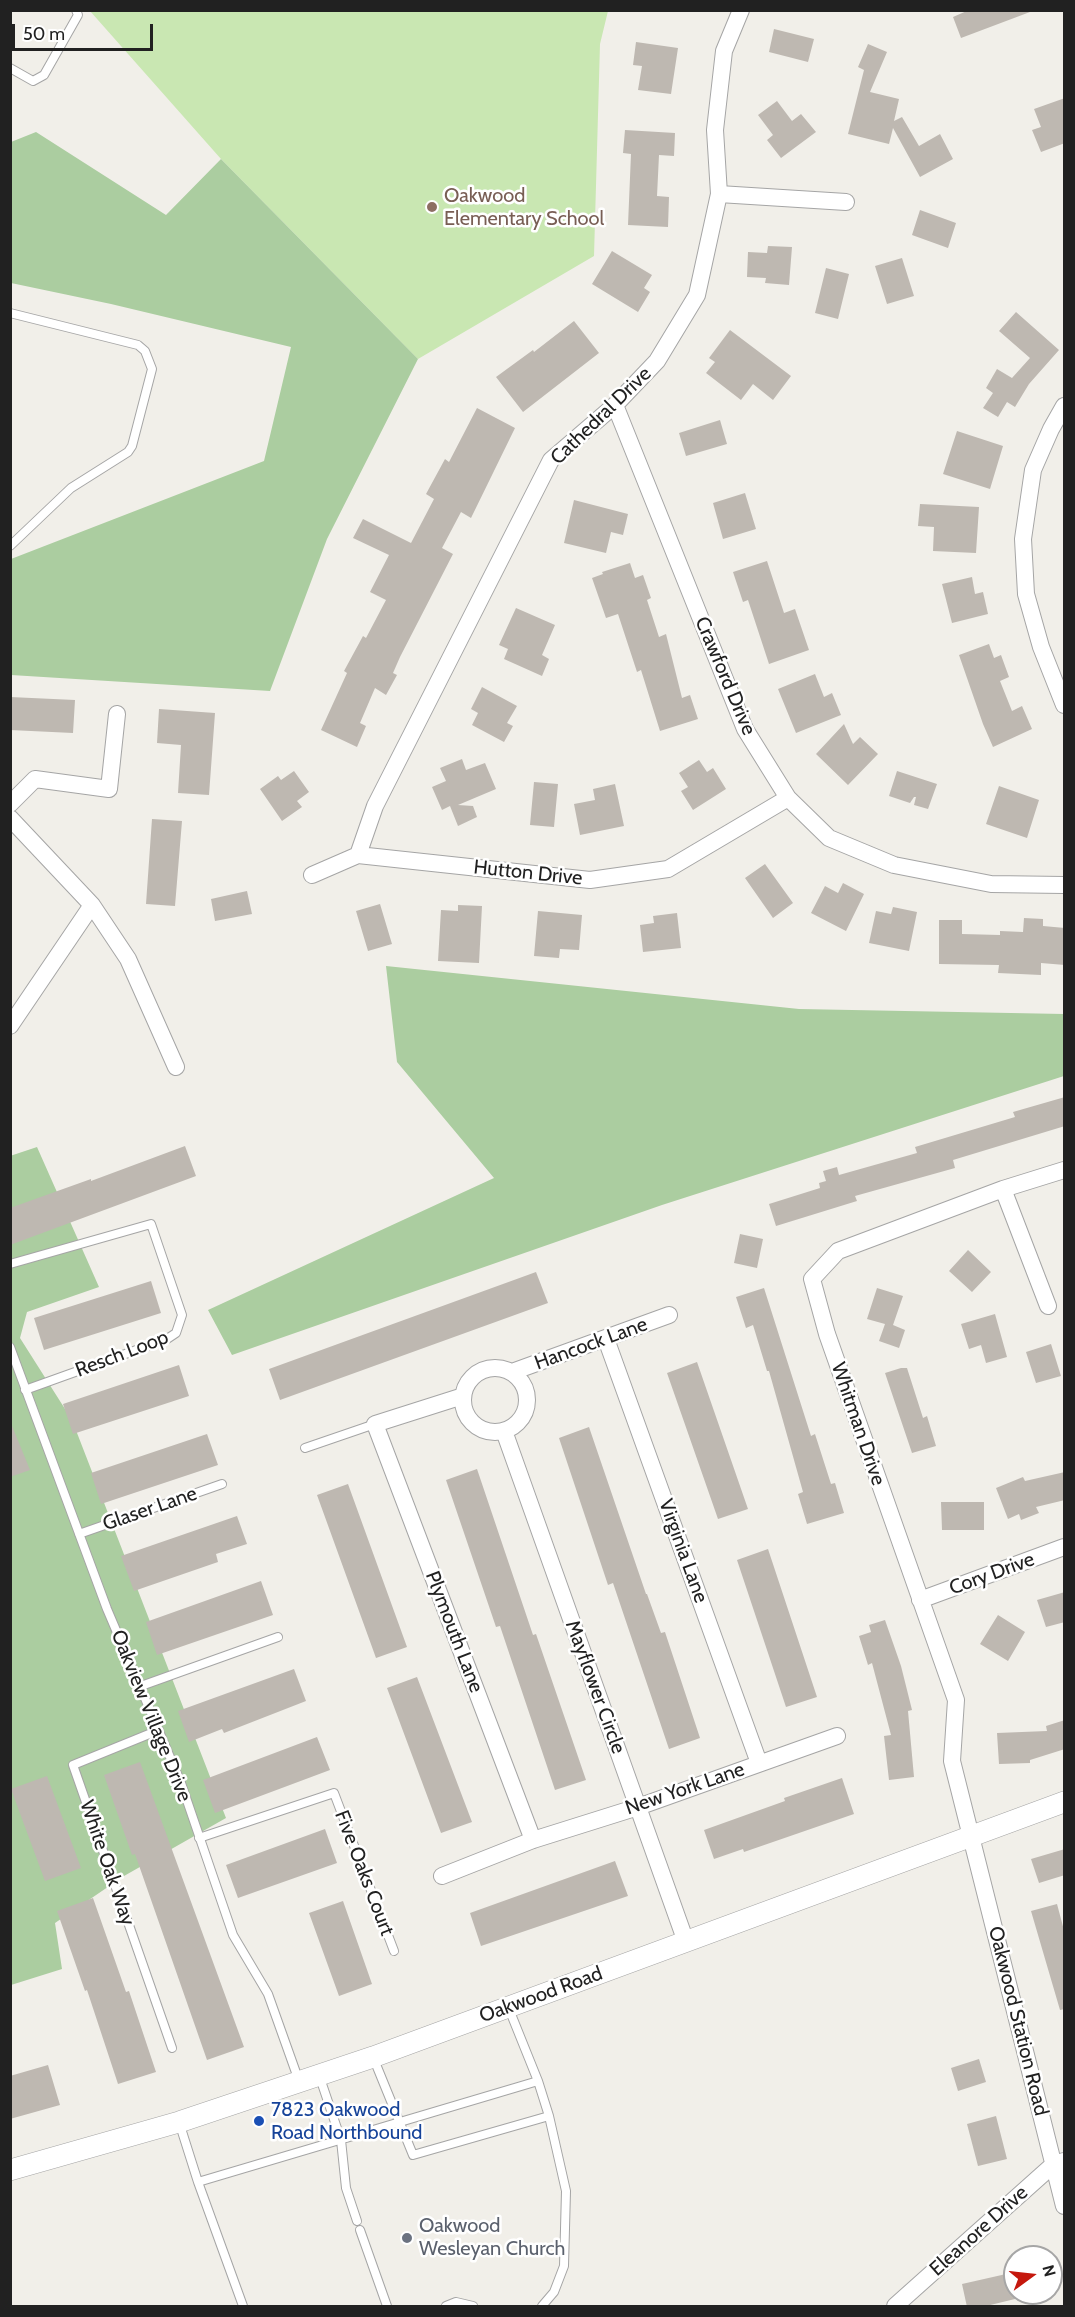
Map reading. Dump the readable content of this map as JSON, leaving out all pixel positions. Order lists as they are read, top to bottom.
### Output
{
  "streets": {
    "street": [
      "Cathedral Drive",
      "Crawford Drive",
      "Hutton Drive",
      "Hancock Lane",
      "Whitman Drive",
      "Virginia Lane",
      "Cory Drive",
      "Plymouth Lane",
      "Mayflower Circle",
      "New York Lane",
      "Oakwood Road",
      "Oakwood Station Road",
      "Eleanore Drive"
    ],
    "lane": [
      "Resch Loop",
      "Glaser Lane",
      "Oakview Village Drive",
      "White Oak Way",
      "Five Oaks Court"
    ]
  },
  "crossings": [
    ["Cathedral Drive", "Crawford Drive"],
    ["Cathedral Drive", "Hutton Drive"],
    ["Crawford Drive", "Hutton Drive"],
    ["Hancock Lane", "Virginia Lane"],
    ["Hancock Lane", "Mayflower Circle"],
    ["Resch Loop", "Oakview Village Drive"],
    ["Whitman Drive", "Cory Drive"],
    ["Whitman Drive", "Oakwood Road"],
    ["Whitman Drive", "Oakwood Station Road"],
    ["Glaser Lane", "Oakview Village Drive"],
    ["Virginia Lane", "New York Lane"],
    ["Plymouth Lane", "New York Lane"],
    ["Mayflower Circle", "New York Lane"],
    ["Mayflower Circle", "Oakwood Road"],
    ["Oakview Village Drive", "White Oak Way"],
    ["Oakview Village Drive", "Five Oaks Court"],
    ["Oakview Village Drive", "Oakwood Road"],
    ["Oakwood Road", "Oakwood Station Road"],
    ["Oakwood Station Road", "Eleanore Drive"]
  ],
  "places": ["Oakwood Elementary School", "7823 Oakwood Road Northbound", "Oakwood Wesleyan Church"],
  "scale_bar": "50 m",
  "north": "right"
}
